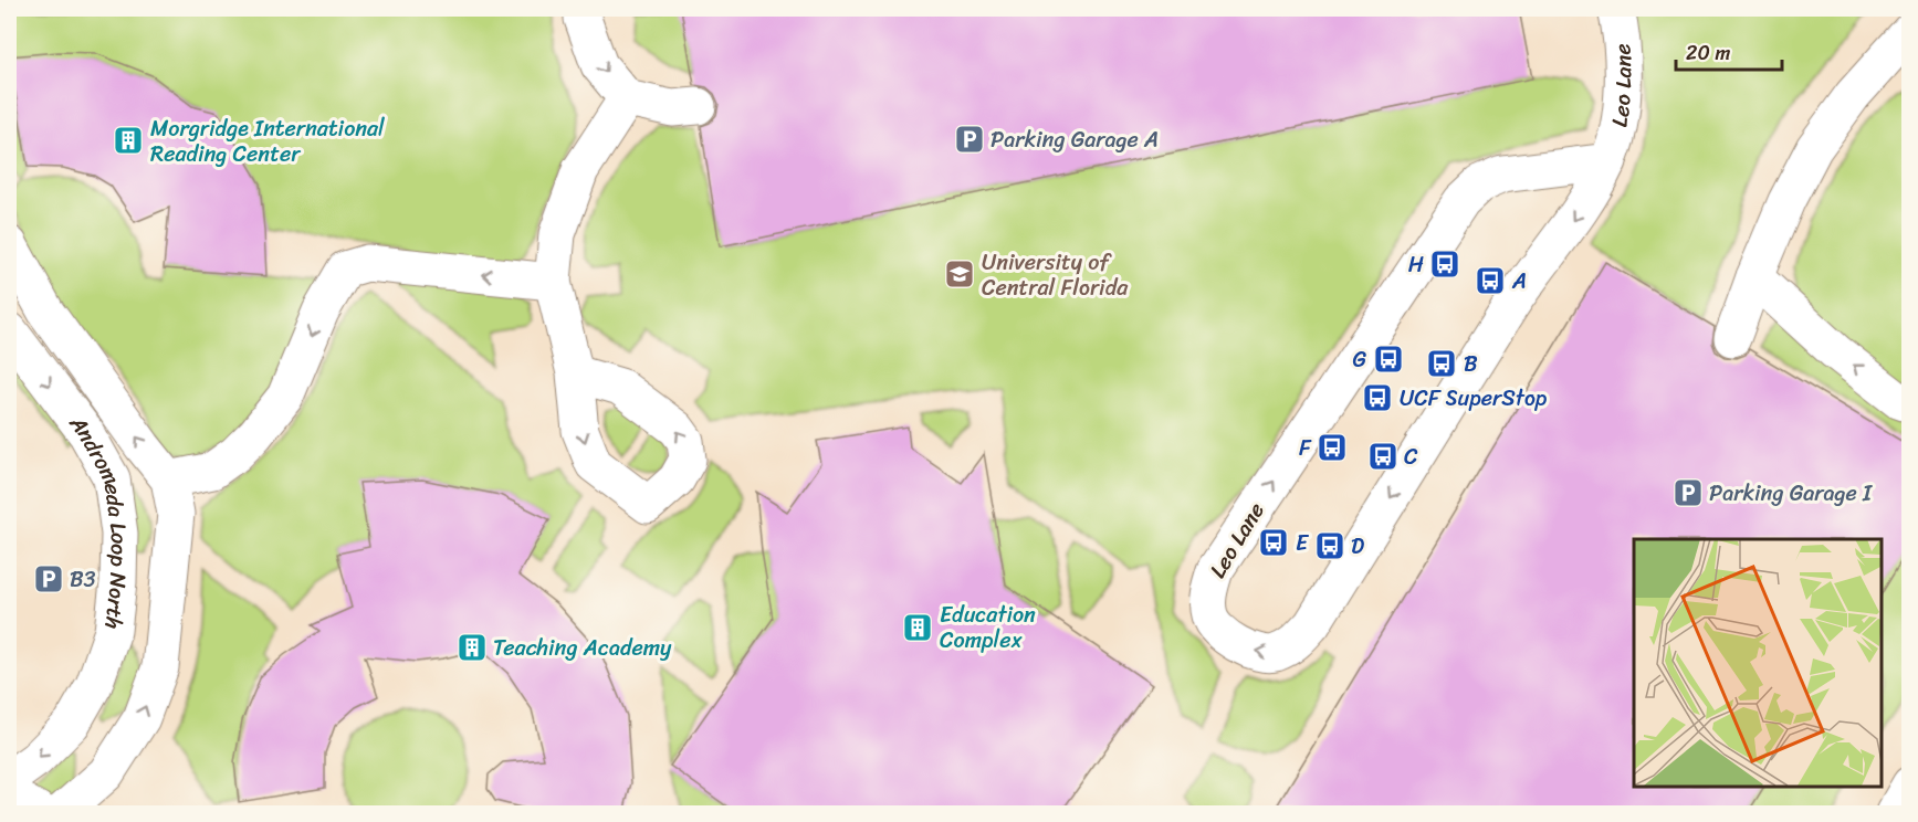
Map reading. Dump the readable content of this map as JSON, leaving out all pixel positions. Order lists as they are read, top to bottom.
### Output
{
  "streets": {
    "street": ["Leo Lane", "Andromeda Loop North"]
  },
  "places": {
    "parking": ["Parking Garage A", "Parking Garage I", "B3"],
    "building": ["Morgridge International Reading Center", "Education Complex", "Teaching Academy"],
    "bus stop": [
      "H",
      "A",
      "G",
      "B",
      "UCF SuperStop",
      "F",
      "C",
      "E",
      "D"
    ],
    "school or university": ["University of Central Florida"]
  },
  "scale_bar": "20 m"
}
